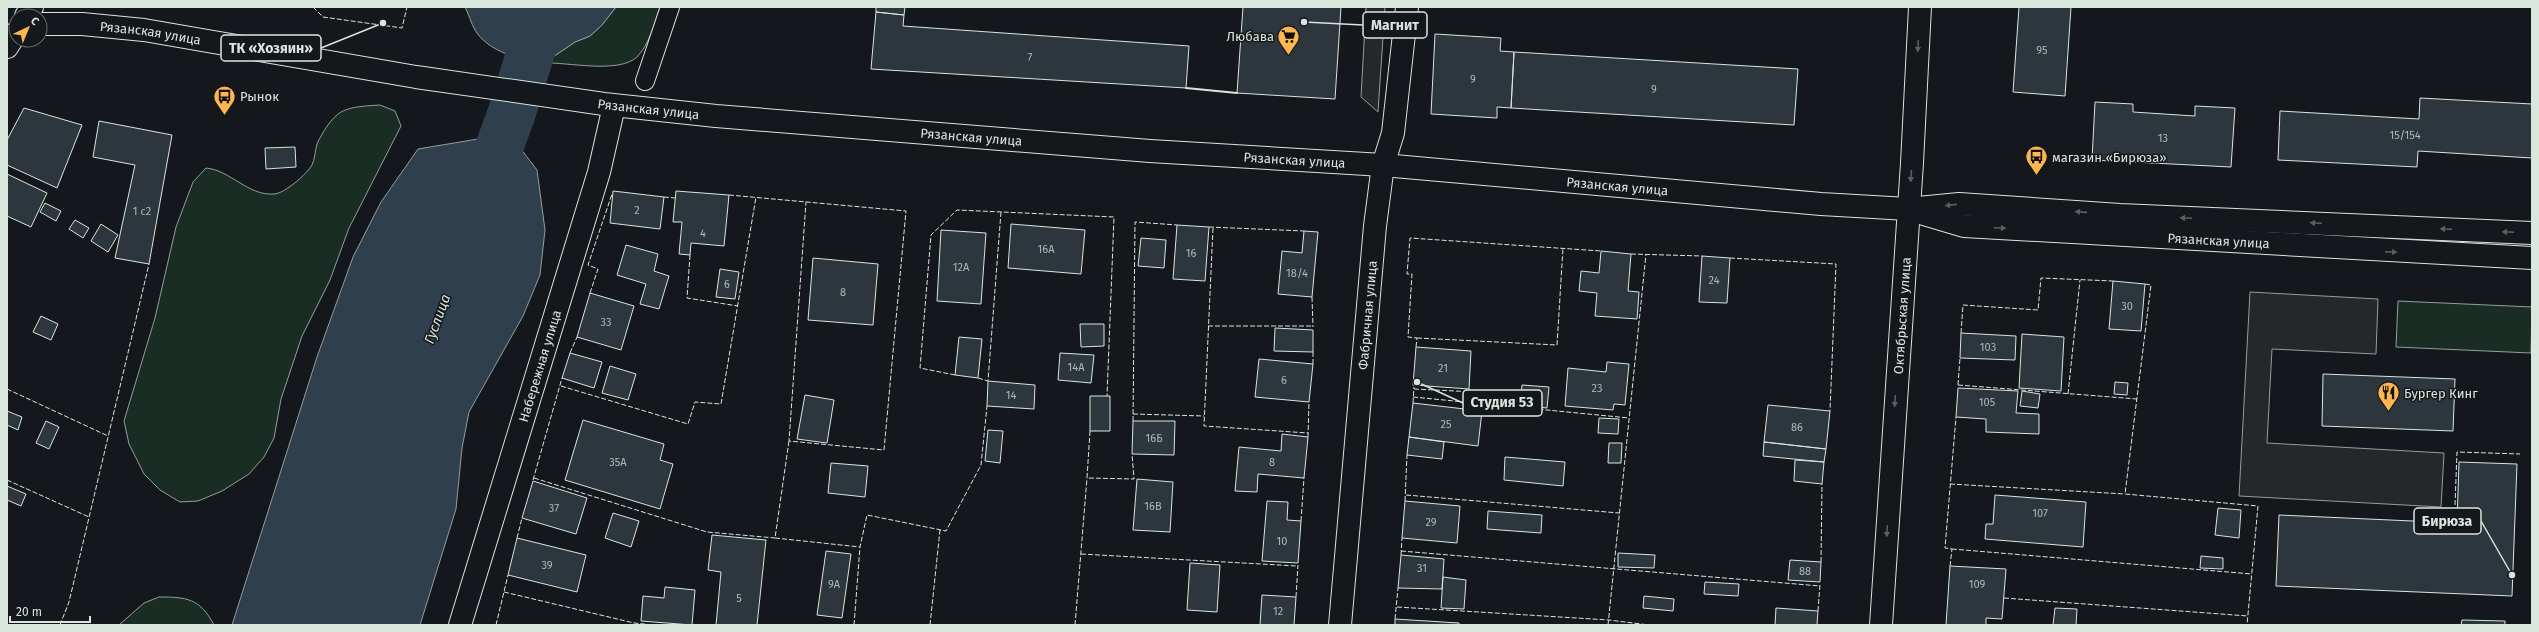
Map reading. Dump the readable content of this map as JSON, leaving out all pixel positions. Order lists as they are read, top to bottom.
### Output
{
  "streets": {
    "main road": [
      "Рязанская улица",
      "Фабричная улица",
      "Октябрьская улица",
      "Набережная улица"
    ]
  },
  "crossings": [
    ["Рязанская улица", "Фабричная улица"],
    ["Рязанская улица", "Октябрьская улица"],
    ["Рязанская улица", "Набережная улица"]
  ],
  "one_way": ["Октябрьская улица"],
  "water": ["Гуслица"],
  "places": {
    "other": [
      "Магнит",
      "ТК «Хозяин»",
      "Студия 53",
      "Бирюза"
    ],
    "supermarket": ["Любава"],
    "bus stop": ["Рынок", "магазин «Бирюза»"],
    "restaurant": ["Бургер Кинг"]
  },
  "house_numbers": [
    "95",
    "7",
    "9",
    "9",
    "15/154",
    "13",
    "2",
    "1 с2",
    "4",
    "16А",
    "16",
    "12А",
    "18/4",
    "24",
    "6",
    "8",
    "30",
    "33",
    "103",
    "14А",
    "21",
    "6",
    "23",
    "14",
    "105",
    "25",
    "86",
    "16Б",
    "35А",
    "8",
    "16В",
    "37",
    "107",
    "29",
    "10",
    "39",
    "31",
    "88",
    "9А",
    "109",
    "5",
    "12"
  ],
  "scale_bar": "20 m",
  "north": "top right"
}
